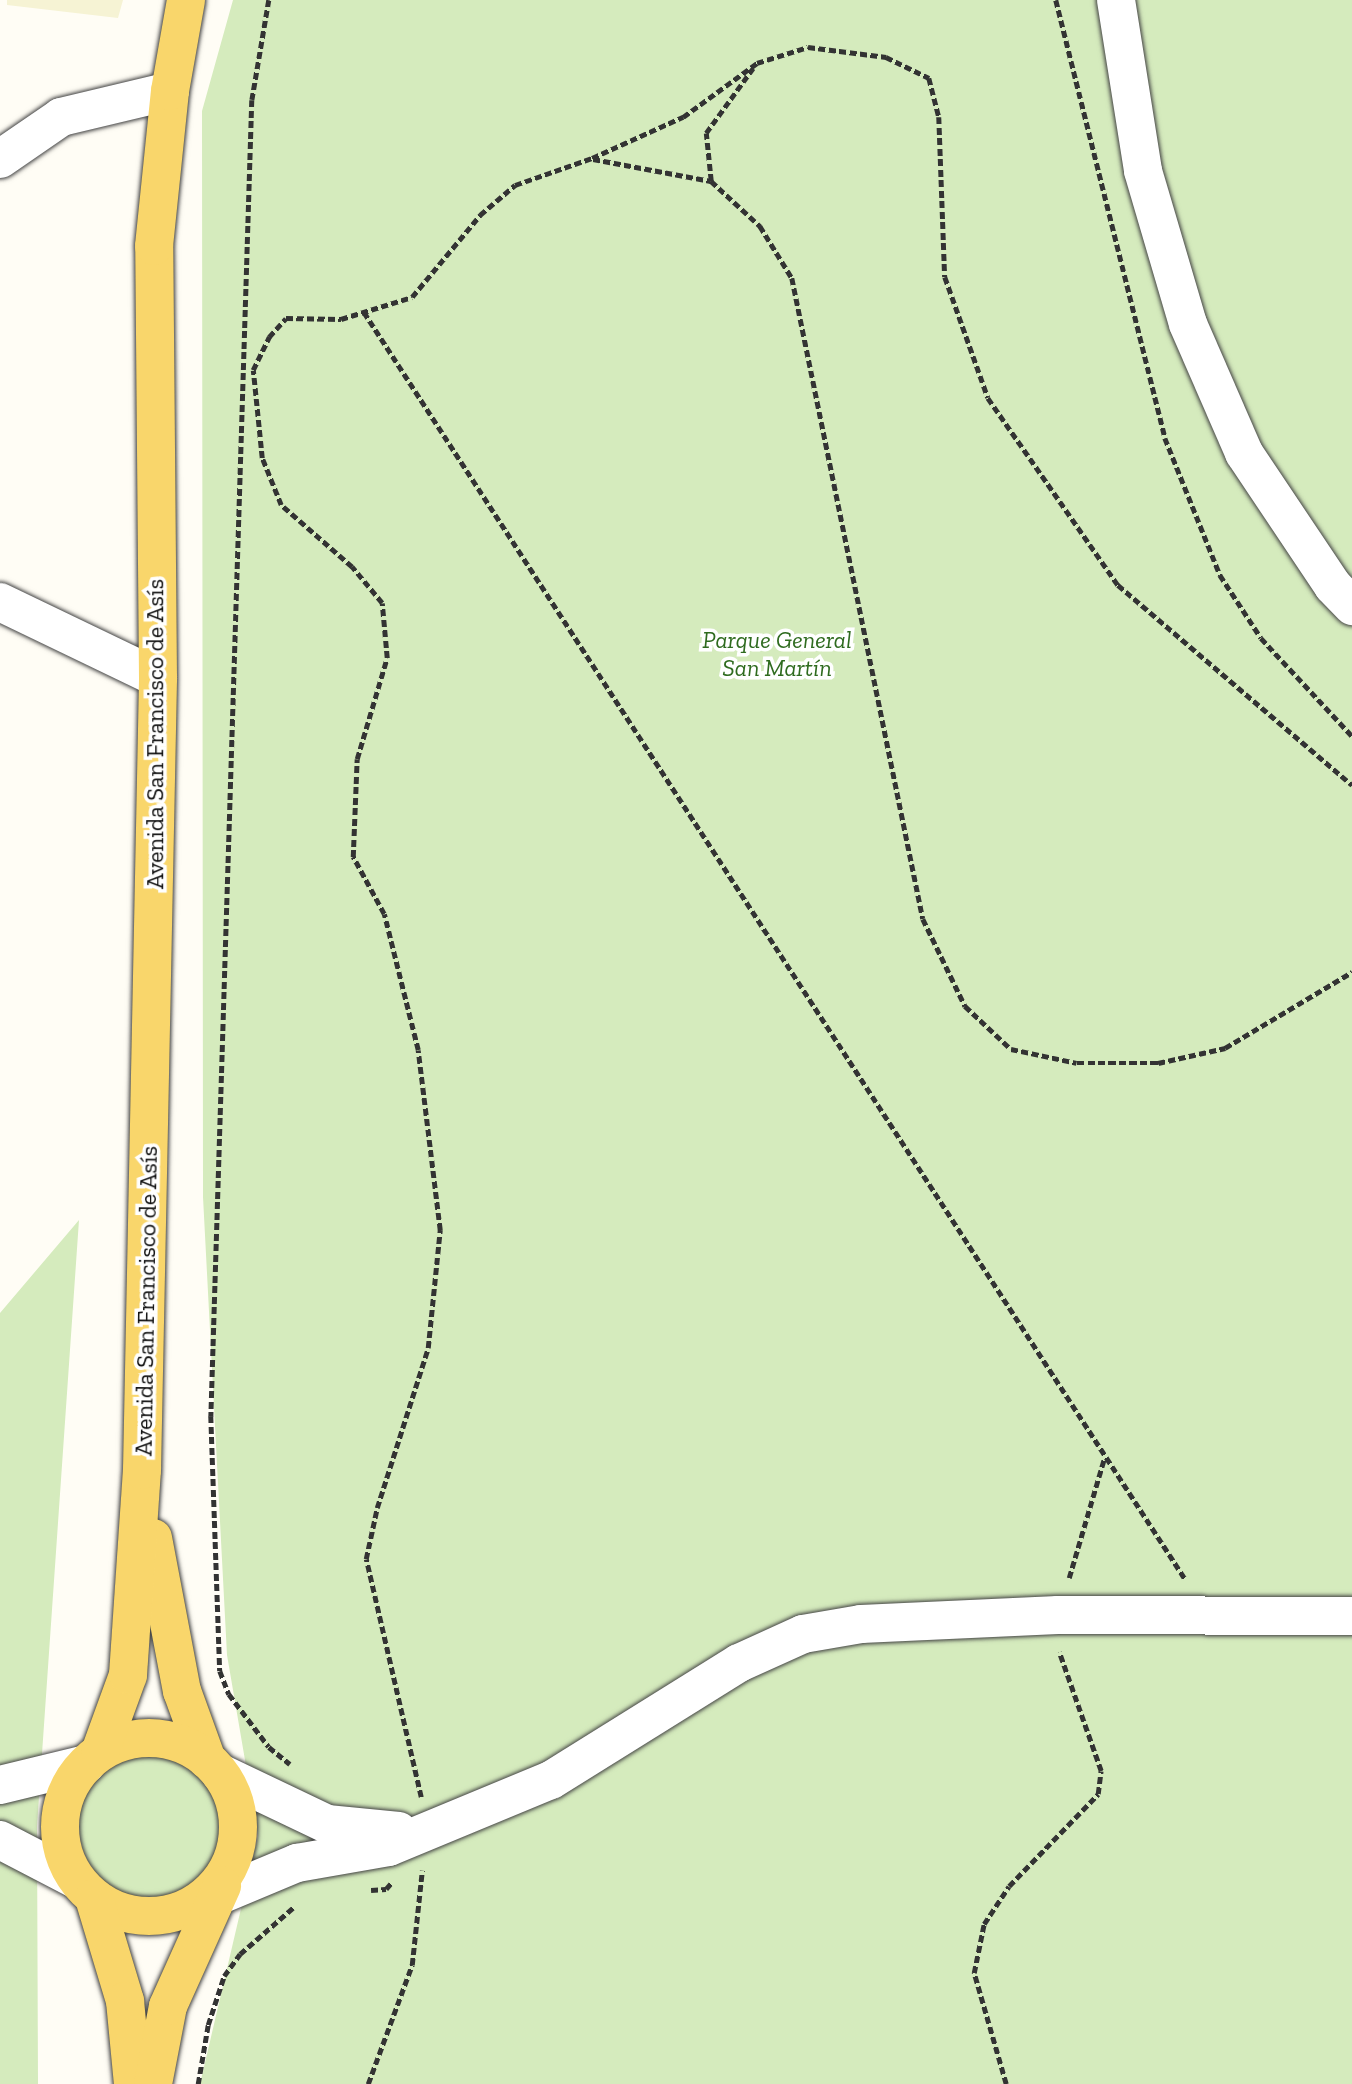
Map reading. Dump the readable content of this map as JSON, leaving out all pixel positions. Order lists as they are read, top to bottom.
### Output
{
  "streets": {
    "main road": ["Avenida San Francisco de Asís"]
  },
  "parks": ["Parque General San Martín"]
}
